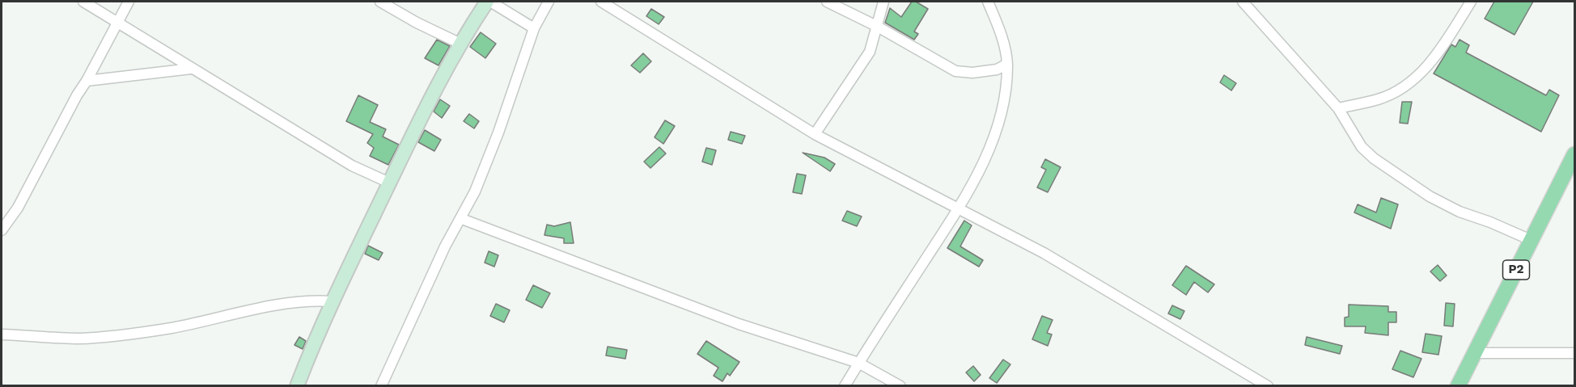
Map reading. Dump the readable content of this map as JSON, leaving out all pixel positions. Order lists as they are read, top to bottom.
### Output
{
  "streets": {
    "main road": ["P2"]
  }
}
